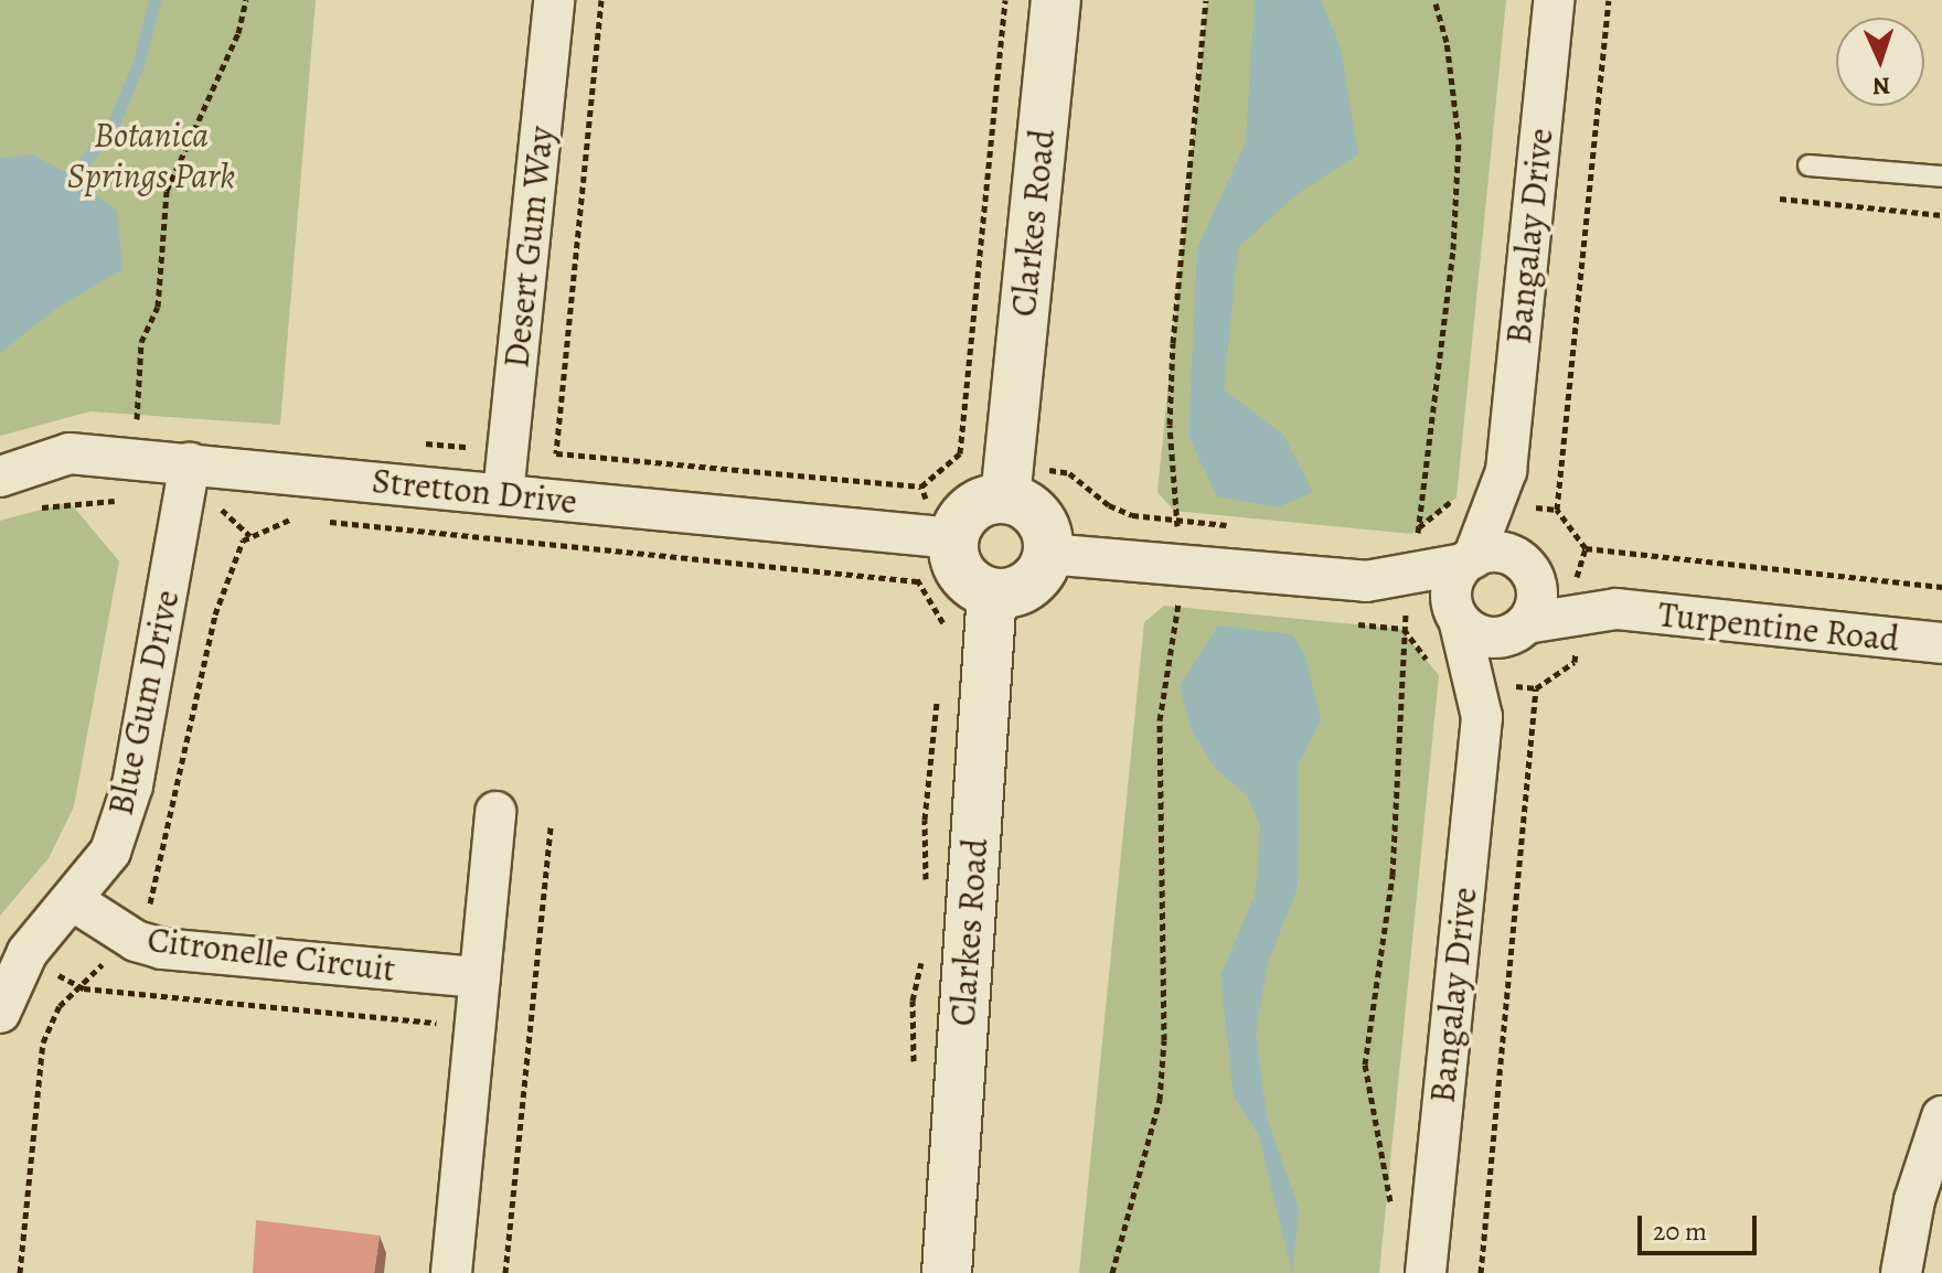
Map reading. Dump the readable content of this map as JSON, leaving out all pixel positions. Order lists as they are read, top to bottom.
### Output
{
  "streets": {
    "street": [
      "Clarkes Road",
      "Bangalay Drive",
      "Desert Gum Way",
      "Stretton Drive",
      "Turpentine Road",
      "Blue Gum Drive",
      "Citronelle Circuit"
    ]
  },
  "crossings": [
    ["Clarkes Road", "Stretton Drive"],
    ["Bangalay Drive", "Turpentine Road"],
    ["Desert Gum Way", "Stretton Drive"],
    ["Stretton Drive", "Blue Gum Drive"],
    ["Blue Gum Drive", "Citronelle Circuit"]
  ],
  "parks": ["Botanica Springs Park"],
  "scale_bar": "20 m",
  "north": "bottom"
}
